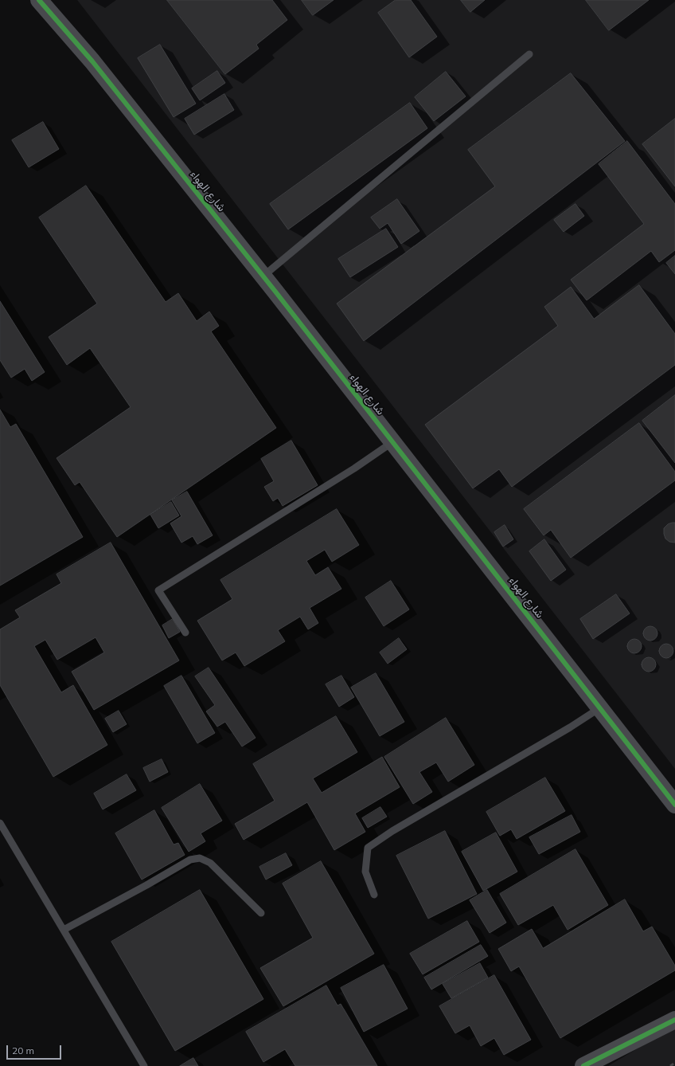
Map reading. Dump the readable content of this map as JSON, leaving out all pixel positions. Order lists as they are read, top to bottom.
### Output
{
  "streets": {
    "street": ["شارع الهواء"]
  },
  "scale_bar": "20 m"
}
